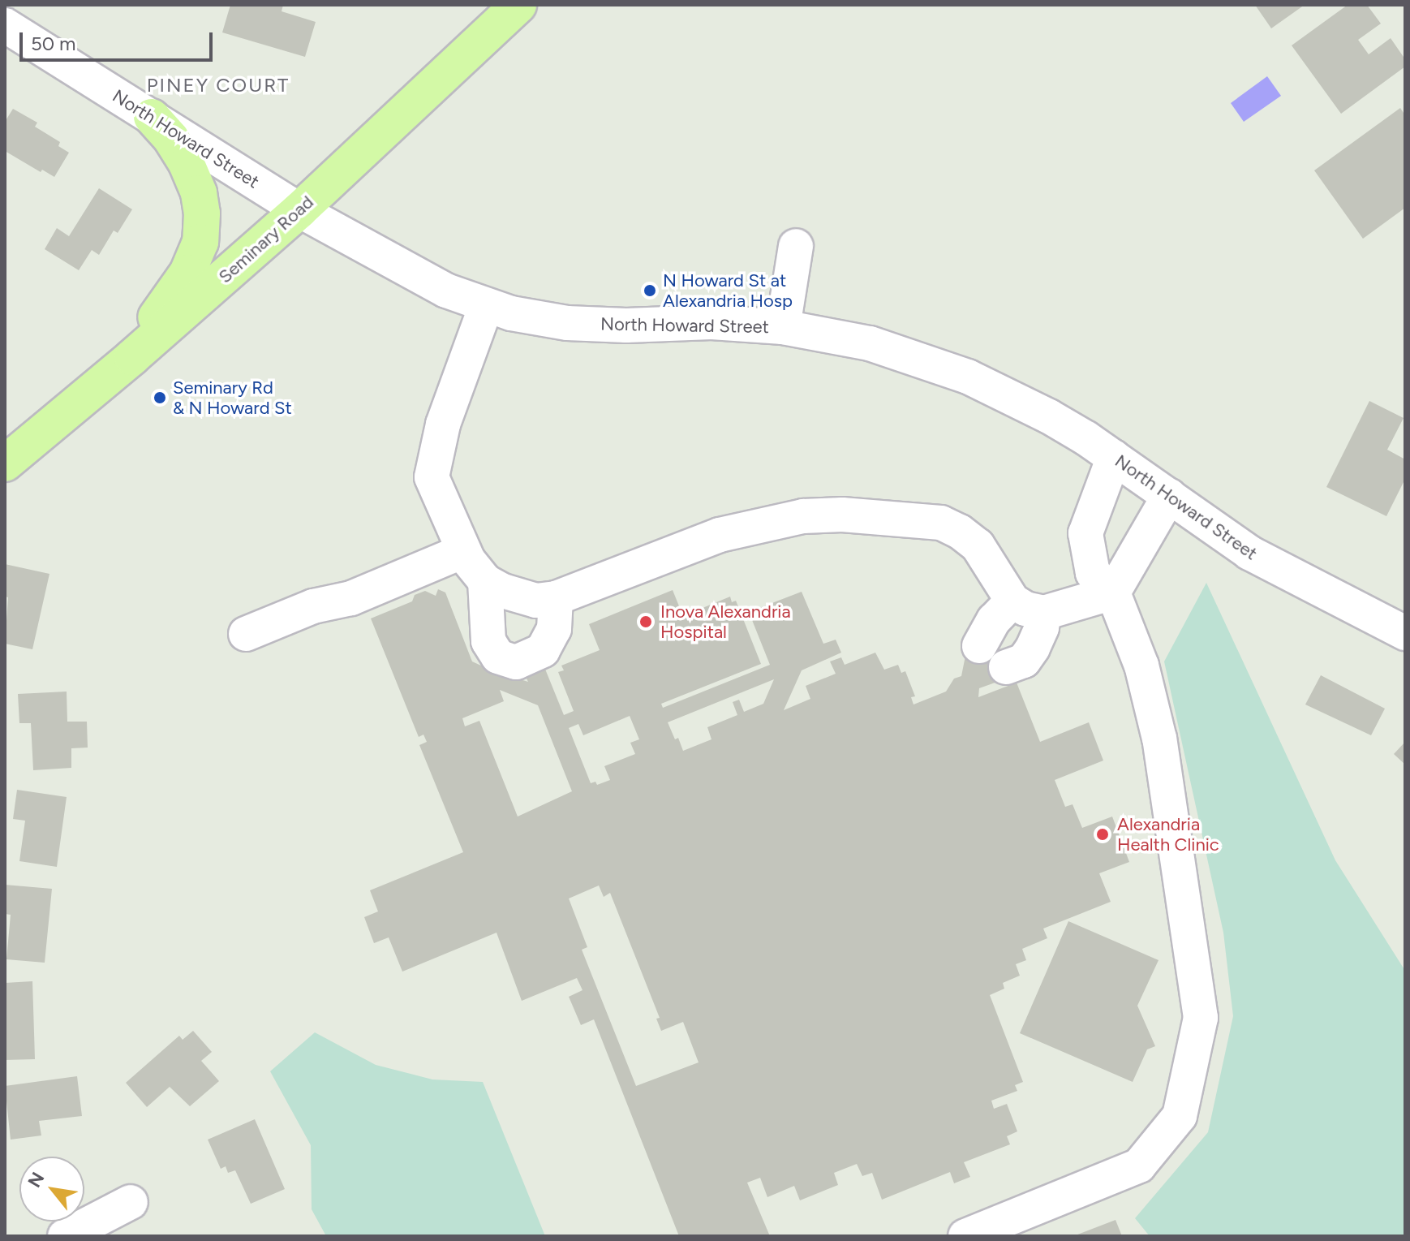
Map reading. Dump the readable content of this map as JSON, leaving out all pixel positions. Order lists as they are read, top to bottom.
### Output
{
  "streets": {
    "main road": ["Seminary Road"],
    "street": ["North Howard Street"]
  },
  "crossings": [
    ["North Howard Street", "Seminary Road"]
  ],
  "districts": ["PINEY COURT"],
  "places": [
    "N Howard St at Alexandria Hosp",
    "Seminary Rd & N Howard St",
    "Inova Alexandria Hospital",
    "Alexandria Health Clinic"
  ],
  "scale_bar": "50 m",
  "north": "top left"
}
